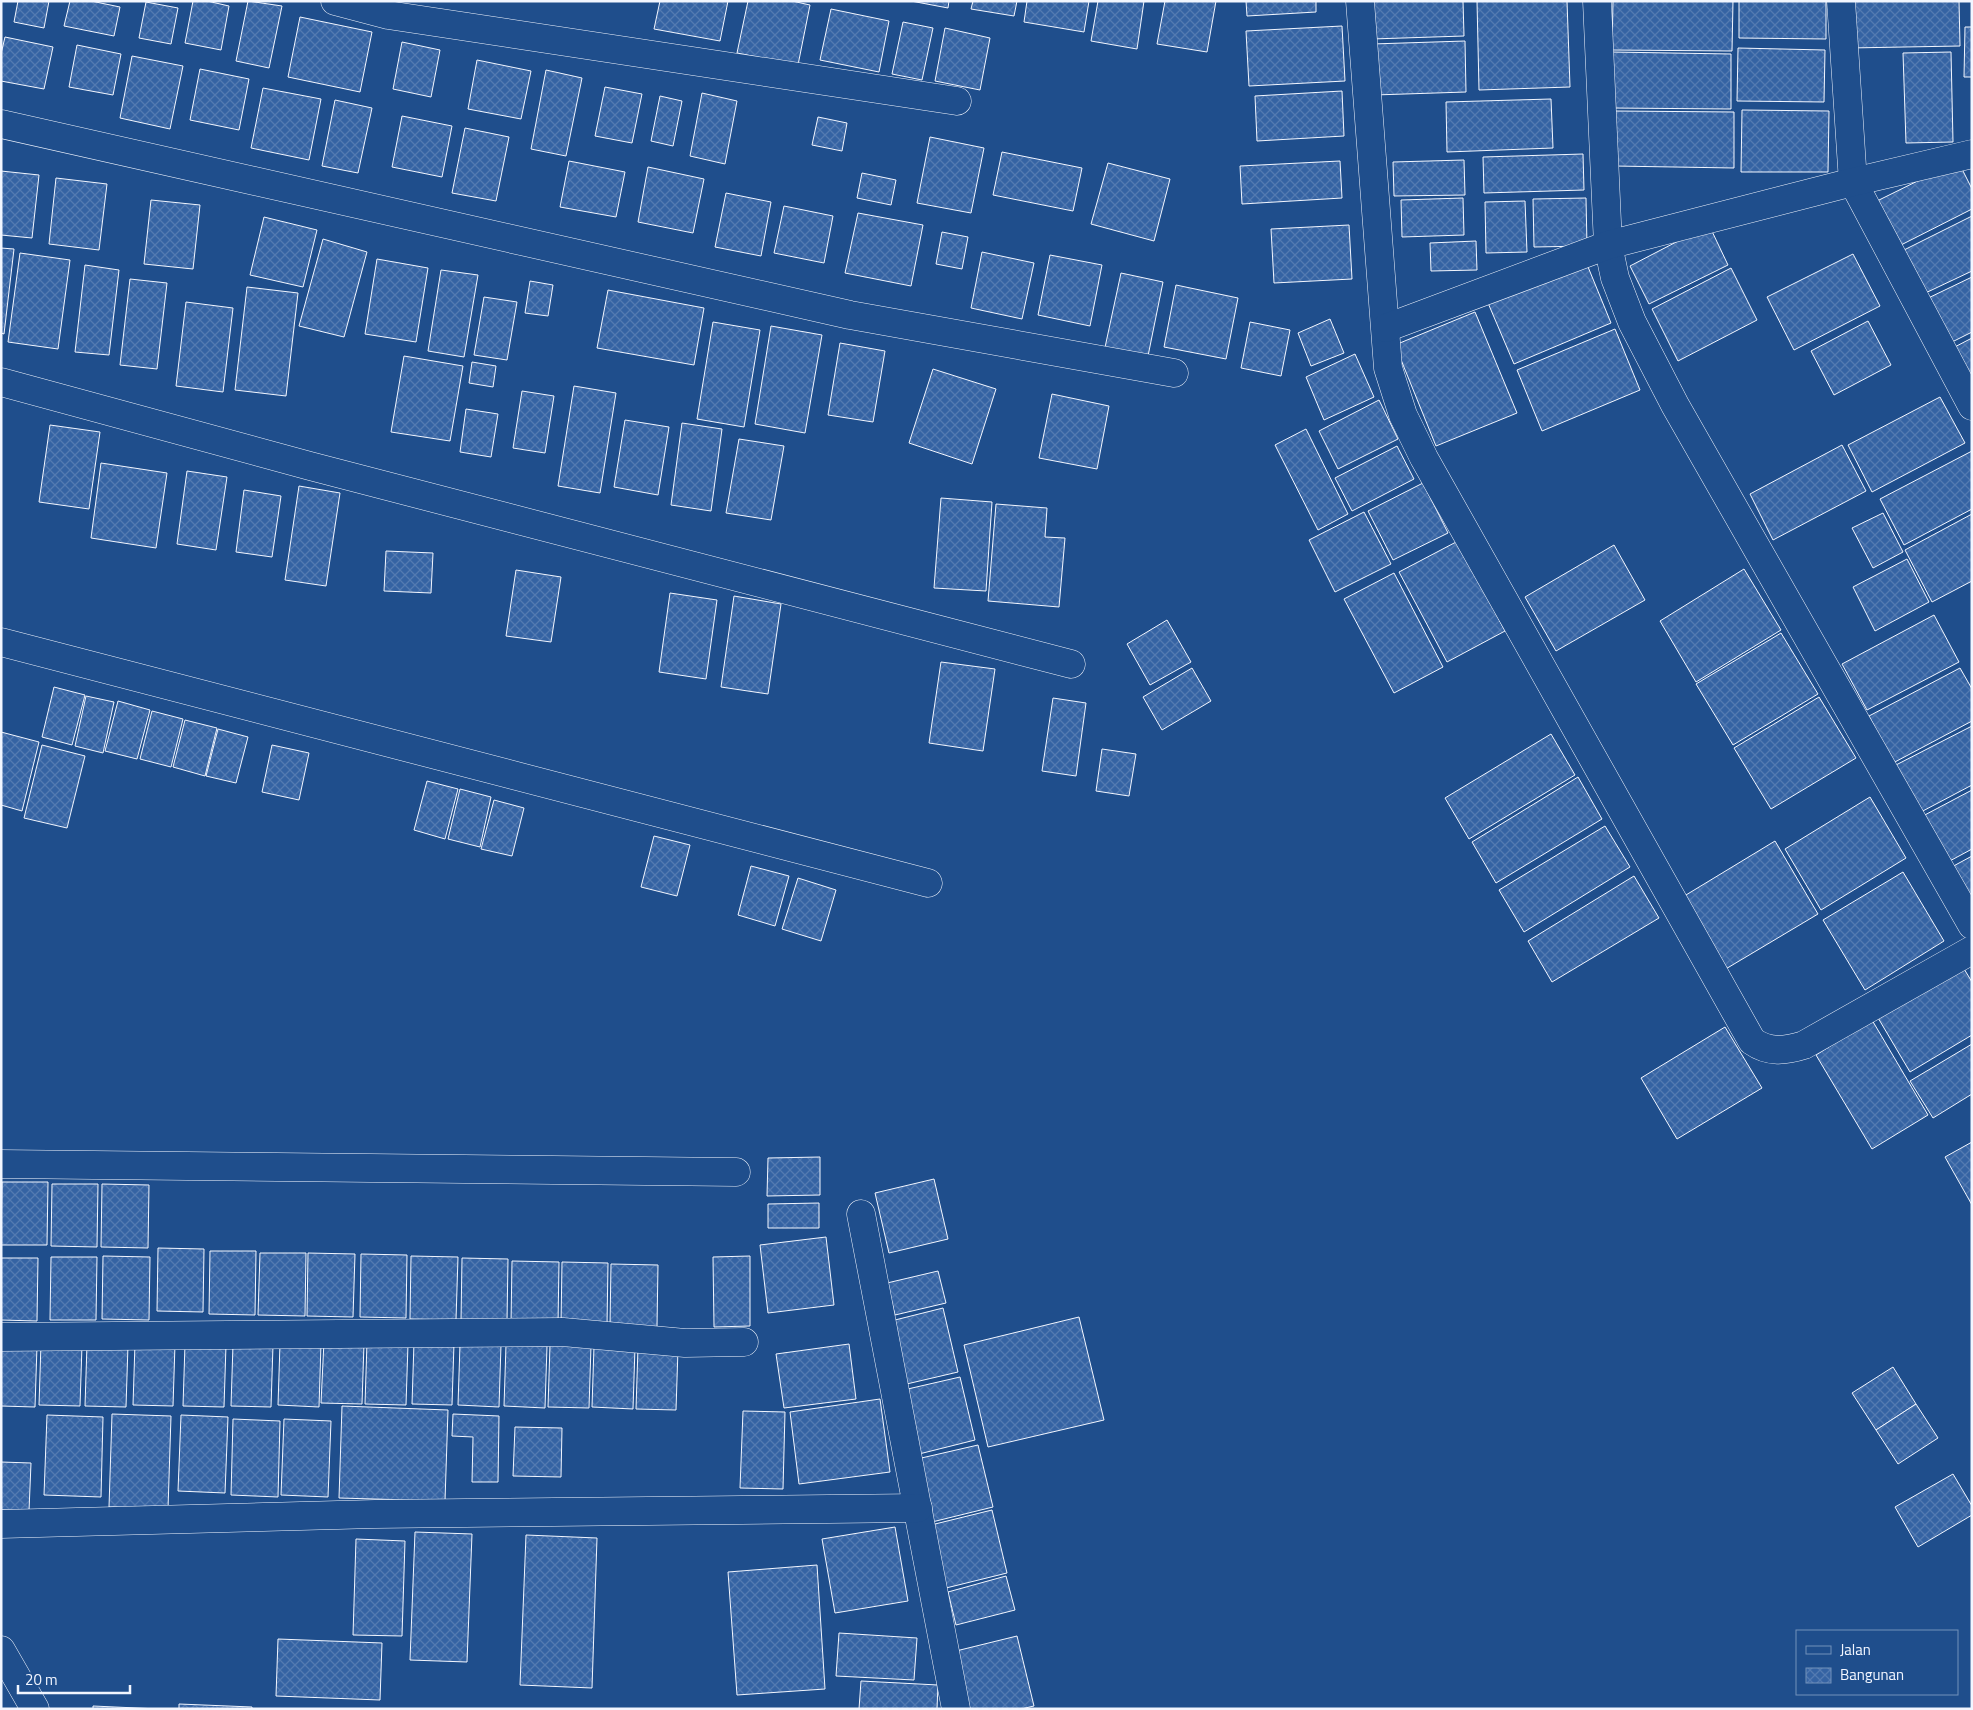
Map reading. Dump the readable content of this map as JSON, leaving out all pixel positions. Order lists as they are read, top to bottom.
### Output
{
  "legend": ["Jalan", "Bangunan"],
  "scale_bar": "20 m"
}
